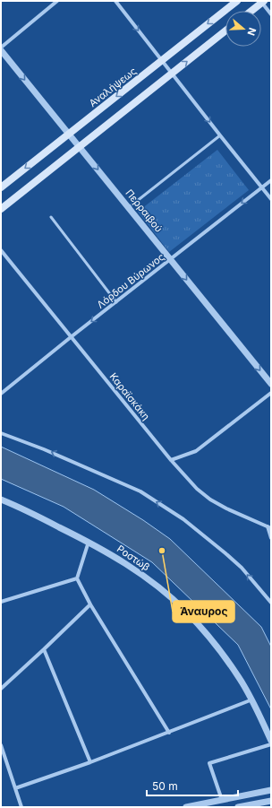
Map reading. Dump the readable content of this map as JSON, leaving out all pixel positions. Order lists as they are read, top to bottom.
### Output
{
  "streets": {
    "main road": ["Αναλήψεως"],
    "street": [
      "Περραιβού",
      "Λόρδου Βύρωνος",
      "Καραϊσκάκη",
      "Ροστώβ"
    ]
  },
  "crossings": [
    ["Αναλήψεως", "Περραιβού"],
    ["Περραιβού", "Λόρδου Βύρωνος"],
    ["Λόρδου Βύρωνος", "Καραϊσκάκη"]
  ],
  "one_way": ["Περραιβού", "Λόρδου Βύρωνος"],
  "places": ["Άναυρος"],
  "scale_bar": "50 m",
  "north": "right"
}
